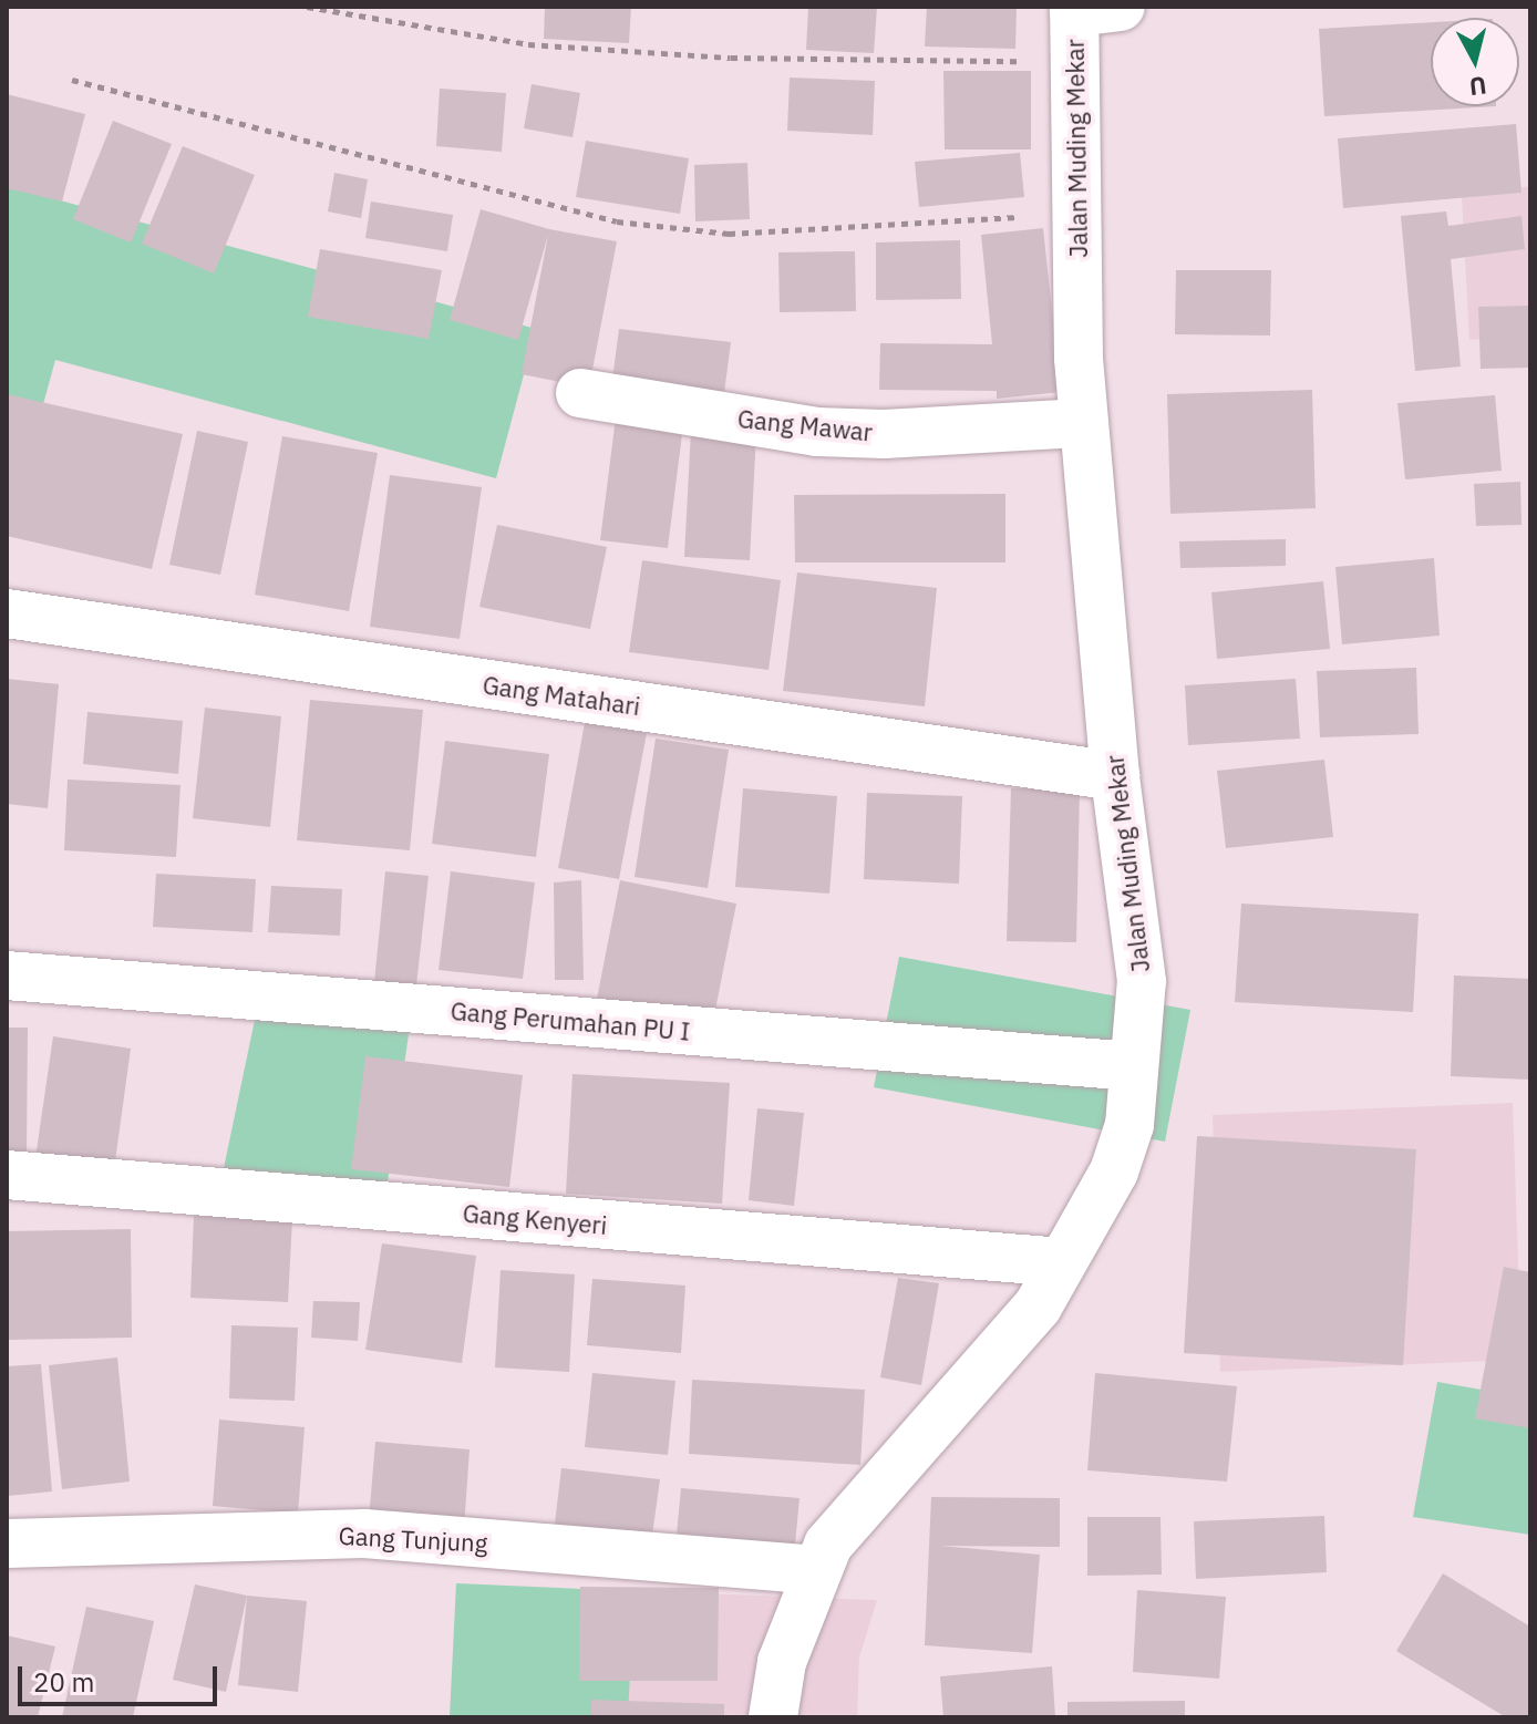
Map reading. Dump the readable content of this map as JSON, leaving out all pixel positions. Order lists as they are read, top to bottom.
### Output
{
  "streets": {
    "street": [
      "Jalan Muding Mekar",
      "Gang Mawar",
      "Gang Matahari",
      "Gang Perumahan PU I",
      "Gang Kenyeri",
      "Gang Tunjung"
    ]
  },
  "crossings": [
    ["Jalan Muding Mekar", "Gang Mawar"],
    ["Jalan Muding Mekar", "Gang Matahari"],
    ["Jalan Muding Mekar", "Gang Perumahan PU I"],
    ["Jalan Muding Mekar", "Gang Kenyeri"],
    ["Jalan Muding Mekar", "Gang Tunjung"]
  ],
  "scale_bar": "20 m",
  "north": "bottom"
}
